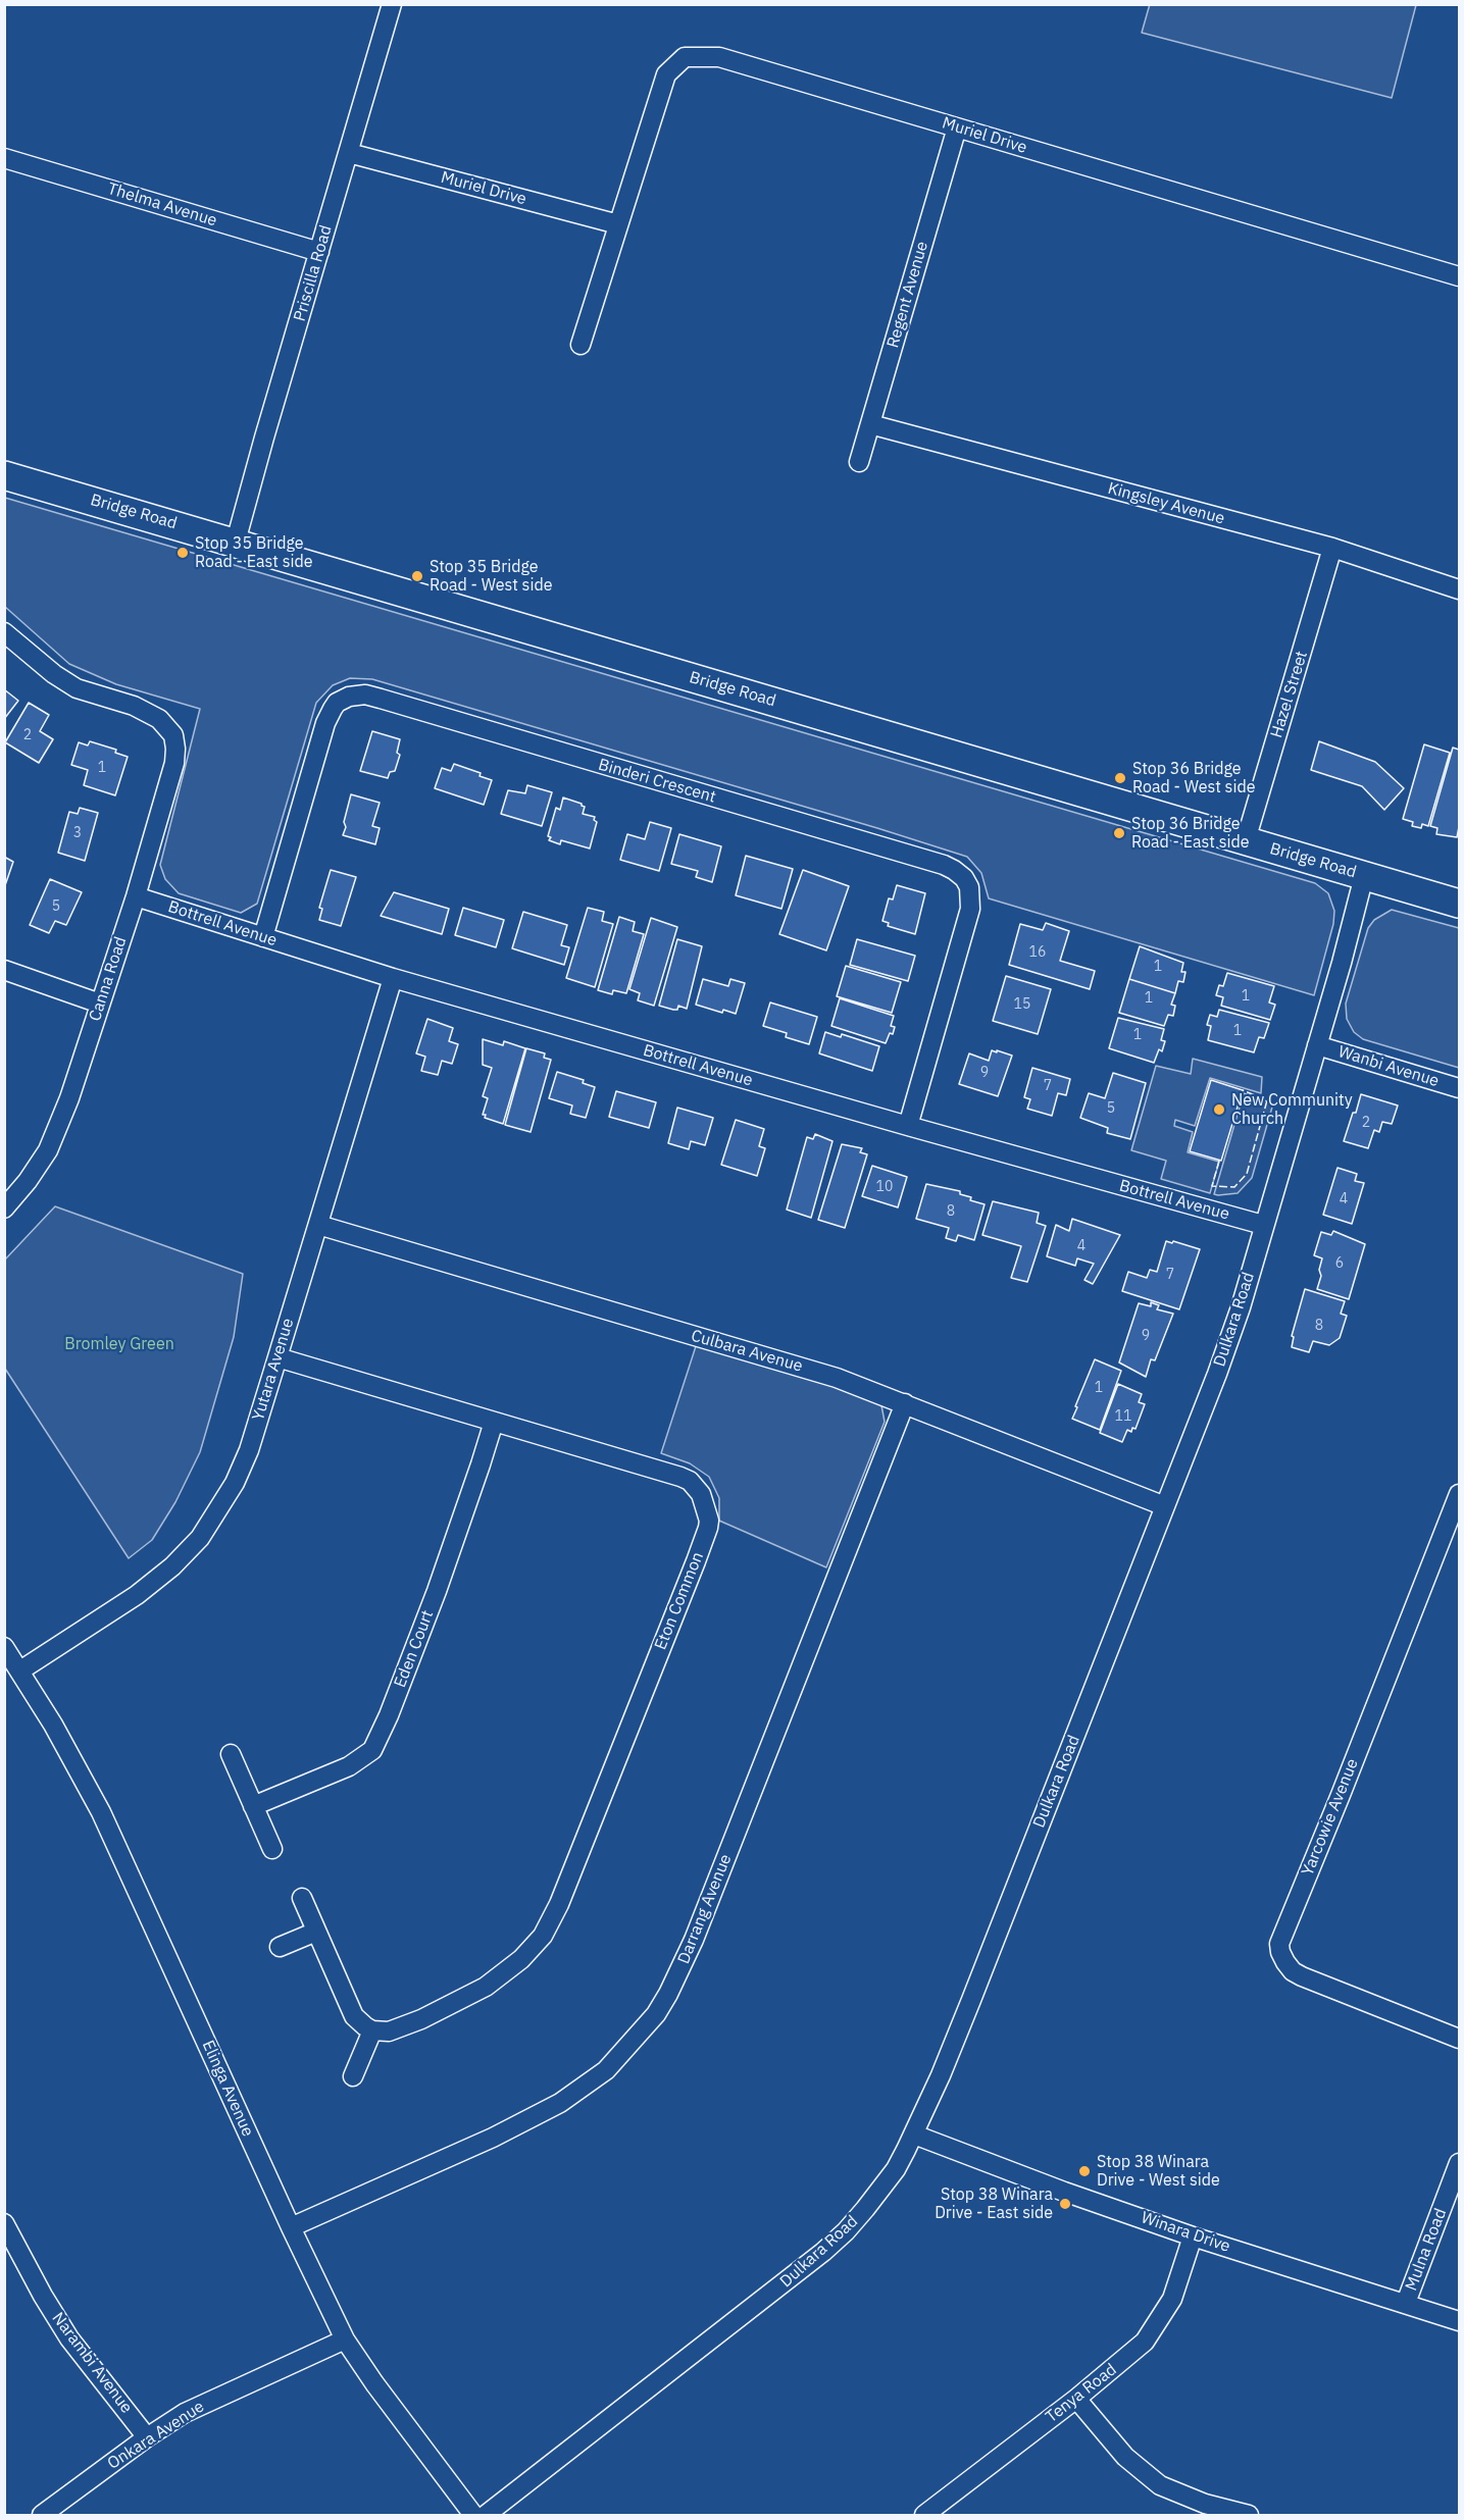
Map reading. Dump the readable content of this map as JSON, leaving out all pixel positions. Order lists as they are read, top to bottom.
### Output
{
  "streets": {
    "main road": ["Bridge Road"],
    "street": [
      "Muriel Drive",
      "Thelma Avenue",
      "Priscilla Road",
      "Regent Avenue",
      "Kingsley Avenue",
      "Hazel Street",
      "Binderi Crescent",
      "Bottrell Avenue",
      "Canna Road",
      "Wanbi Avenue",
      "Dulkara Road",
      "Culbara Avenue",
      "Yutara Avenue",
      "Eton Common",
      "Eden Court",
      "Yarcowie Avenue",
      "Darrang Avenue",
      "Elinga Avenue",
      "Winara Drive",
      "Mulna Road",
      "Narambi Avenue",
      "Tenya Road",
      "Onkara Avenue"
    ]
  },
  "crossings": [
    ["Muriel Drive", "Priscilla Road"],
    ["Muriel Drive", "Regent Avenue"],
    ["Thelma Avenue", "Priscilla Road"],
    ["Priscilla Road", "Bridge Road"],
    ["Regent Avenue", "Kingsley Avenue"],
    ["Kingsley Avenue", "Hazel Street"],
    ["Bridge Road", "Hazel Street"],
    ["Bridge Road", "Dulkara Road"],
    ["Binderi Crescent", "Bottrell Avenue"],
    ["Bottrell Avenue", "Canna Road"],
    ["Bottrell Avenue", "Dulkara Road"],
    ["Bottrell Avenue", "Yutara Avenue"],
    ["Wanbi Avenue", "Dulkara Road"],
    ["Dulkara Road", "Culbara Avenue"],
    ["Dulkara Road", "Winara Drive"],
    ["Culbara Avenue", "Yutara Avenue"],
    ["Culbara Avenue", "Darrang Avenue"],
    ["Yutara Avenue", "Eton Common"],
    ["Yutara Avenue", "Elinga Avenue"],
    ["Eton Common", "Eden Court"],
    ["Darrang Avenue", "Elinga Avenue"],
    ["Elinga Avenue", "Onkara Avenue"],
    ["Winara Drive", "Mulna Road"],
    ["Winara Drive", "Tenya Road"],
    ["Narambi Avenue", "Onkara Avenue"]
  ],
  "parks": ["Bromley Green"],
  "places": [
    "Stop 35 Bridge Road - East side",
    "Stop 35 Bridge Road - West side",
    "Stop 36 Bridge Road - West side",
    "Stop 36 Bridge Road - East side",
    "New Community Church",
    "Stop 38 Winara Drive - West side",
    "Stop 38 Winara Drive - East side"
  ],
  "house_numbers": [
    "2",
    "1",
    "3",
    "5",
    "16",
    "1",
    "1",
    "1",
    "15",
    "1",
    "1",
    "9",
    "7",
    "5",
    "2",
    "10",
    "4",
    "8",
    "4",
    "6",
    "7",
    "8",
    "9",
    "1",
    "11"
  ]
}
